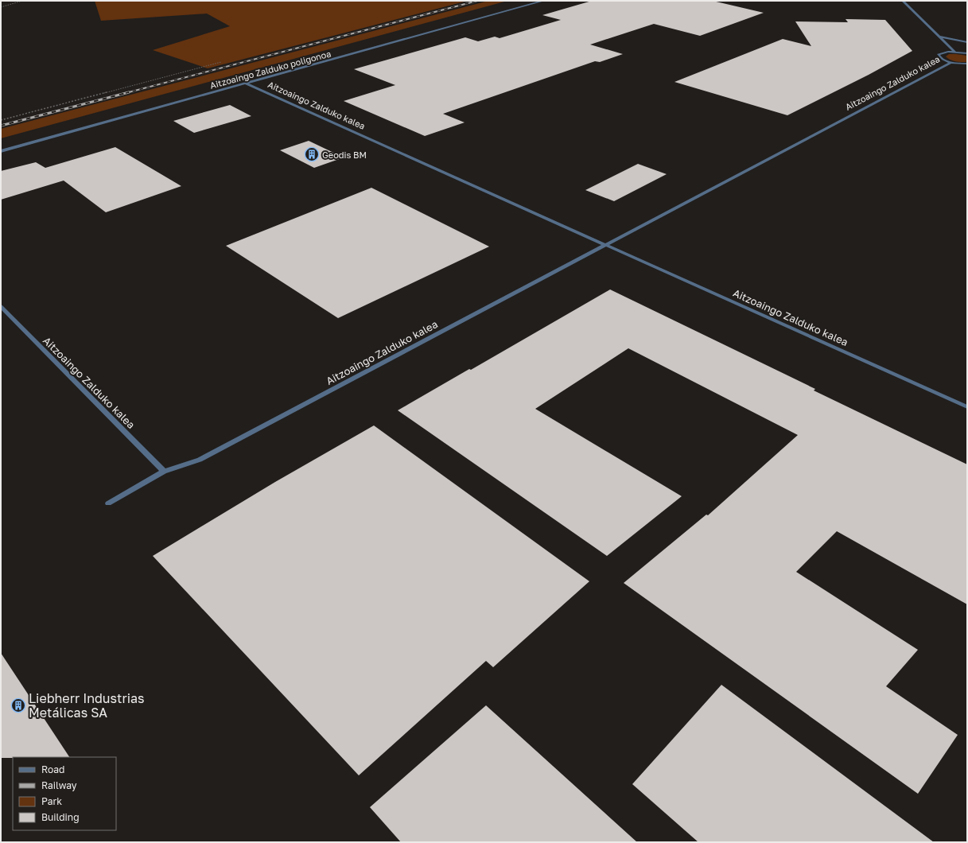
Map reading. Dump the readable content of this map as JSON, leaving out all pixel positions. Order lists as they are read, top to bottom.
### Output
{
  "streets": {
    "street": ["Aitzoaingo Zalduko poligonoa", "Aitzoaingo Zalduko kalea"]
  },
  "crossings": [
    ["Aitzoaingo Zalduko poligonoa", "Aitzoaingo Zalduko kalea"]
  ],
  "places": {
    "building": ["Geodis BM", "Liebherr Industrias Metálicas SA"]
  },
  "legend": [
    "Road",
    "Railway",
    "Park",
    "Building"
  ]
}
